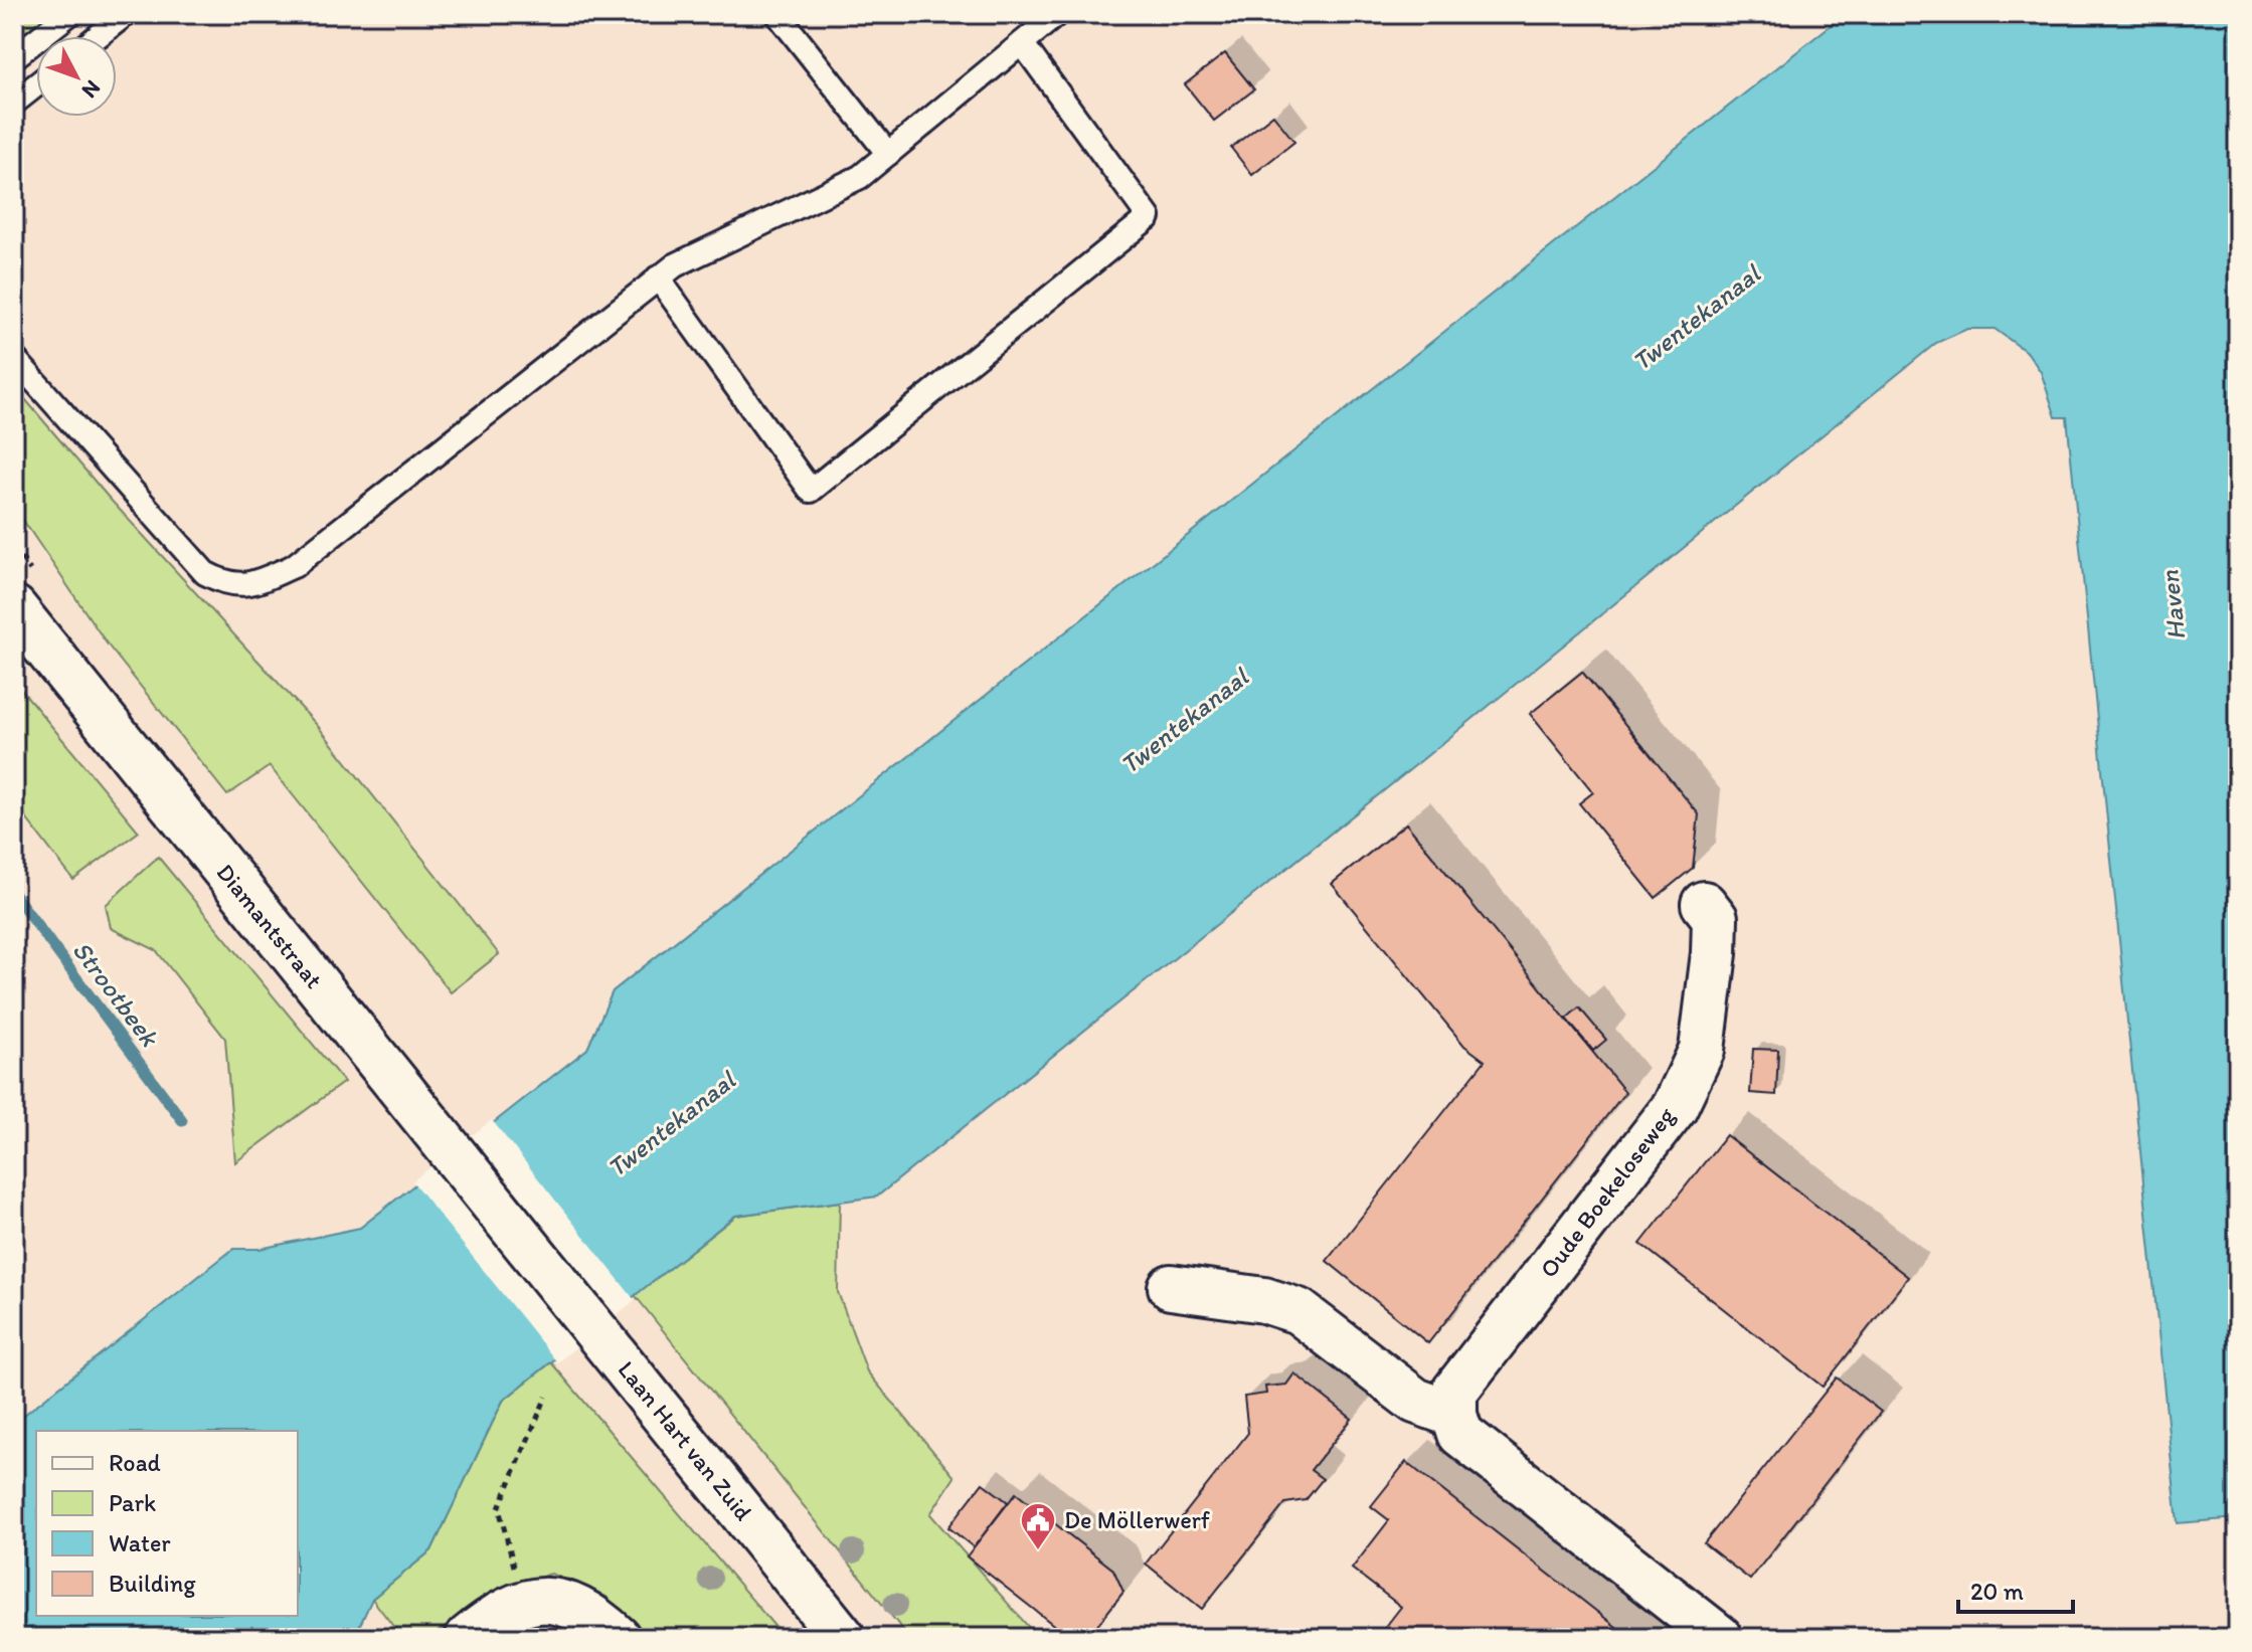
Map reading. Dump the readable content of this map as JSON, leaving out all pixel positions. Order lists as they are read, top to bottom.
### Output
{
  "streets": {
    "street": ["Diamantstraat", "Oude Boekeloseweg", "Laan Hart van Zuid"]
  },
  "crossings": [
    ["Diamantstraat", "Laan Hart van Zuid"]
  ],
  "water": ["Twentekanaal", "Haven", "Strootbeek"],
  "places": {
    "public building": ["De Möllerwerf"]
  },
  "legend": [
    "Road",
    "Park",
    "Water",
    "Building"
  ],
  "scale_bar": "20 m",
  "north": "bottom right"
}
